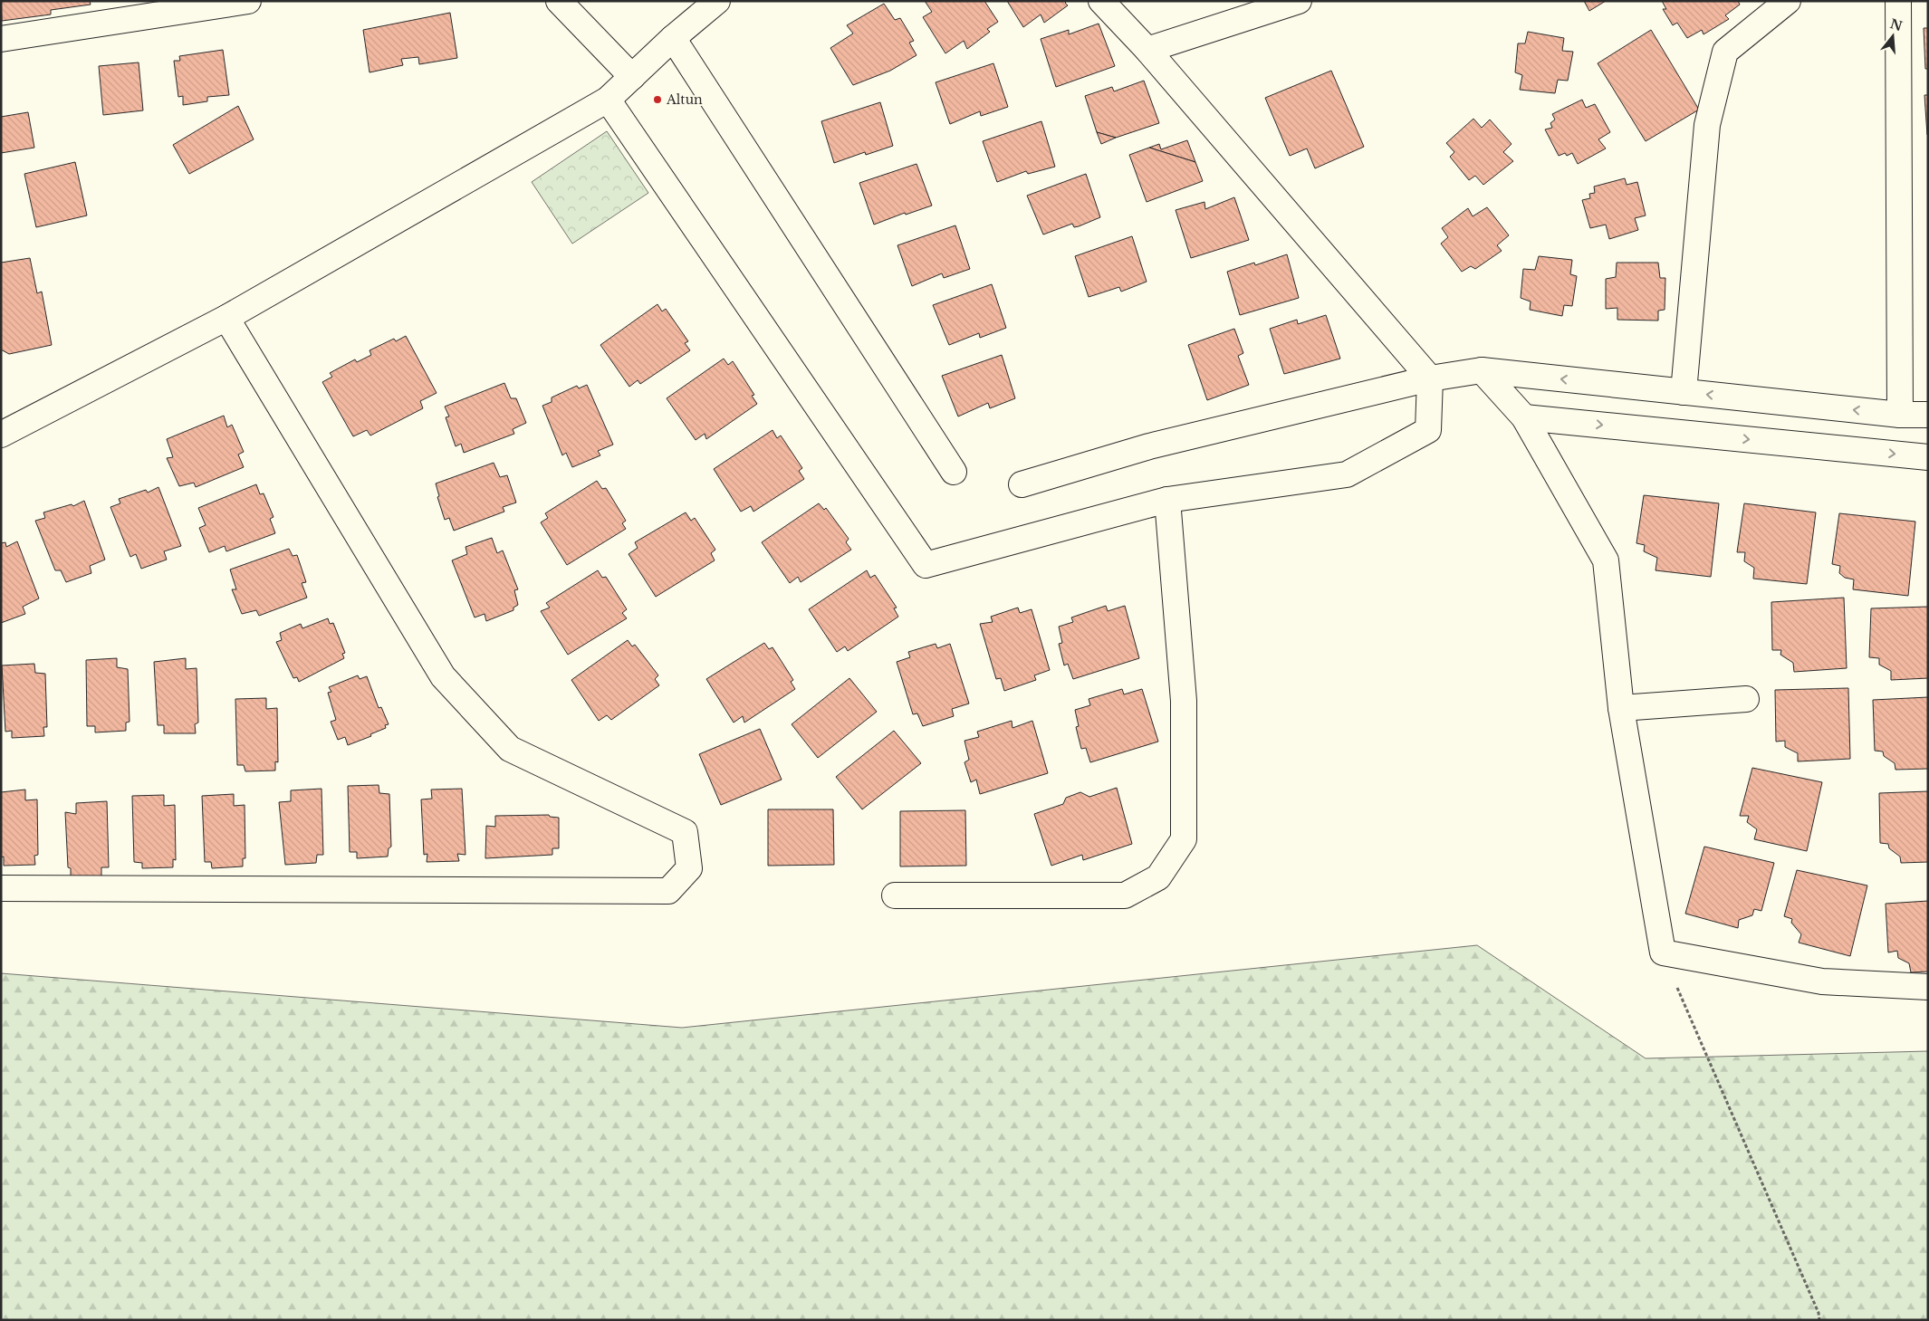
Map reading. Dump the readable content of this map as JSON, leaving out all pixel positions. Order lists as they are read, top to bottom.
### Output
{
  "places": ["Altun"],
  "north": "top"
}
